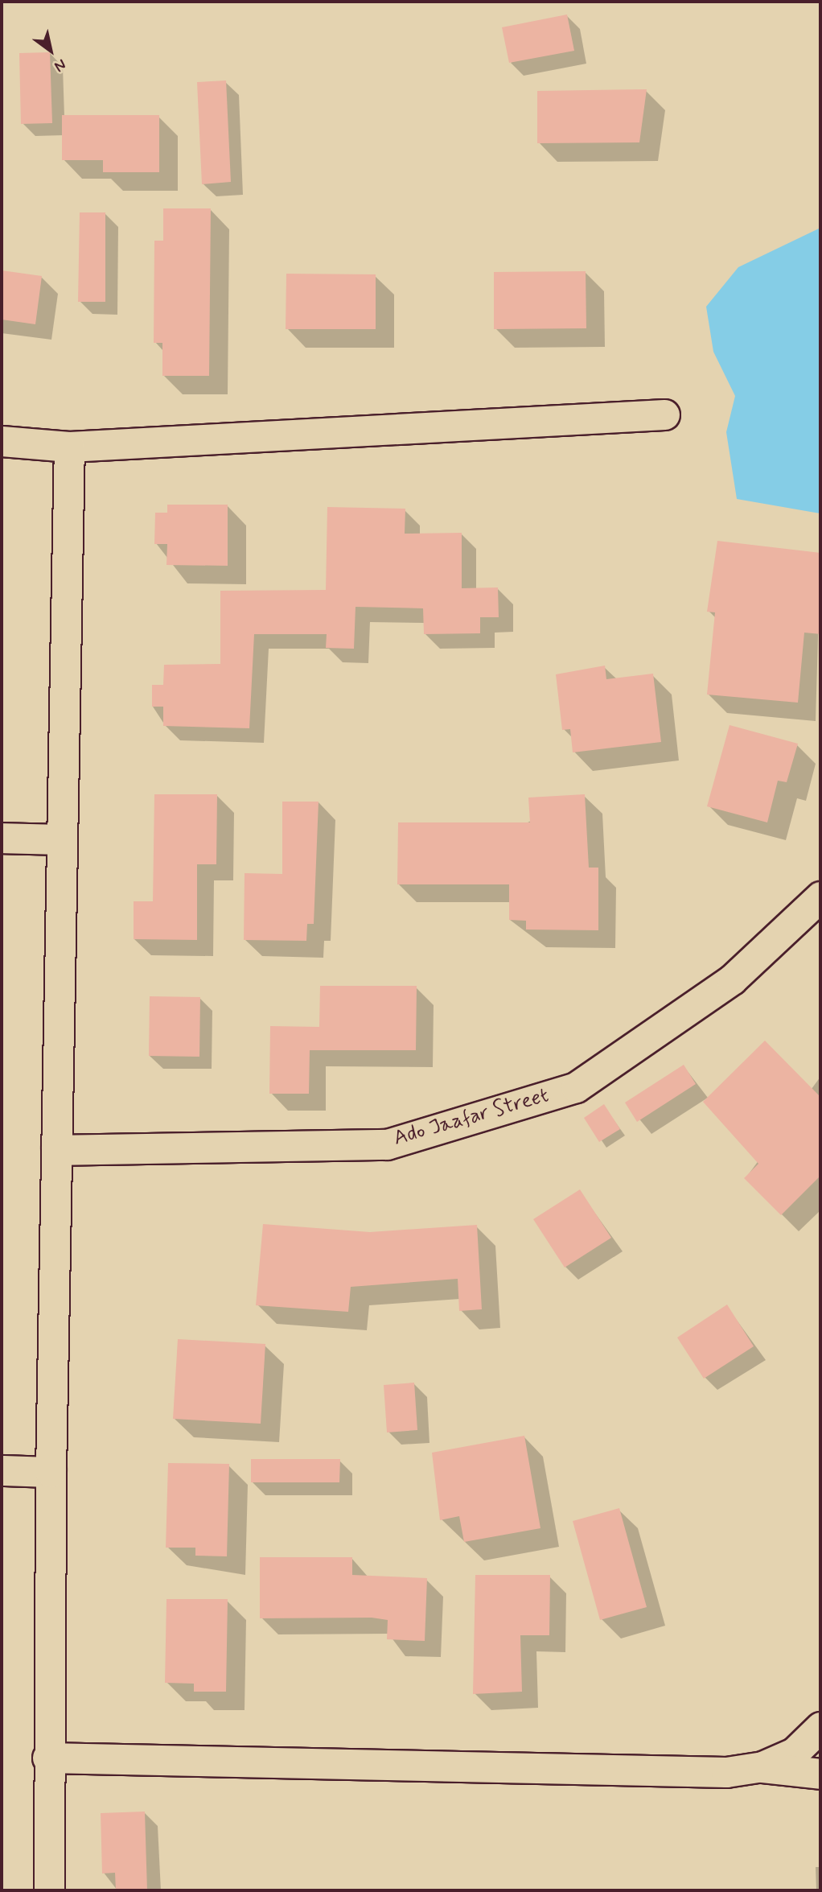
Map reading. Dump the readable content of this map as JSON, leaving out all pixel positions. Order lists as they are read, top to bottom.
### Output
{
  "streets": {
    "street": ["Ado Jaafar Street"]
  },
  "north": "bottom right"
}
